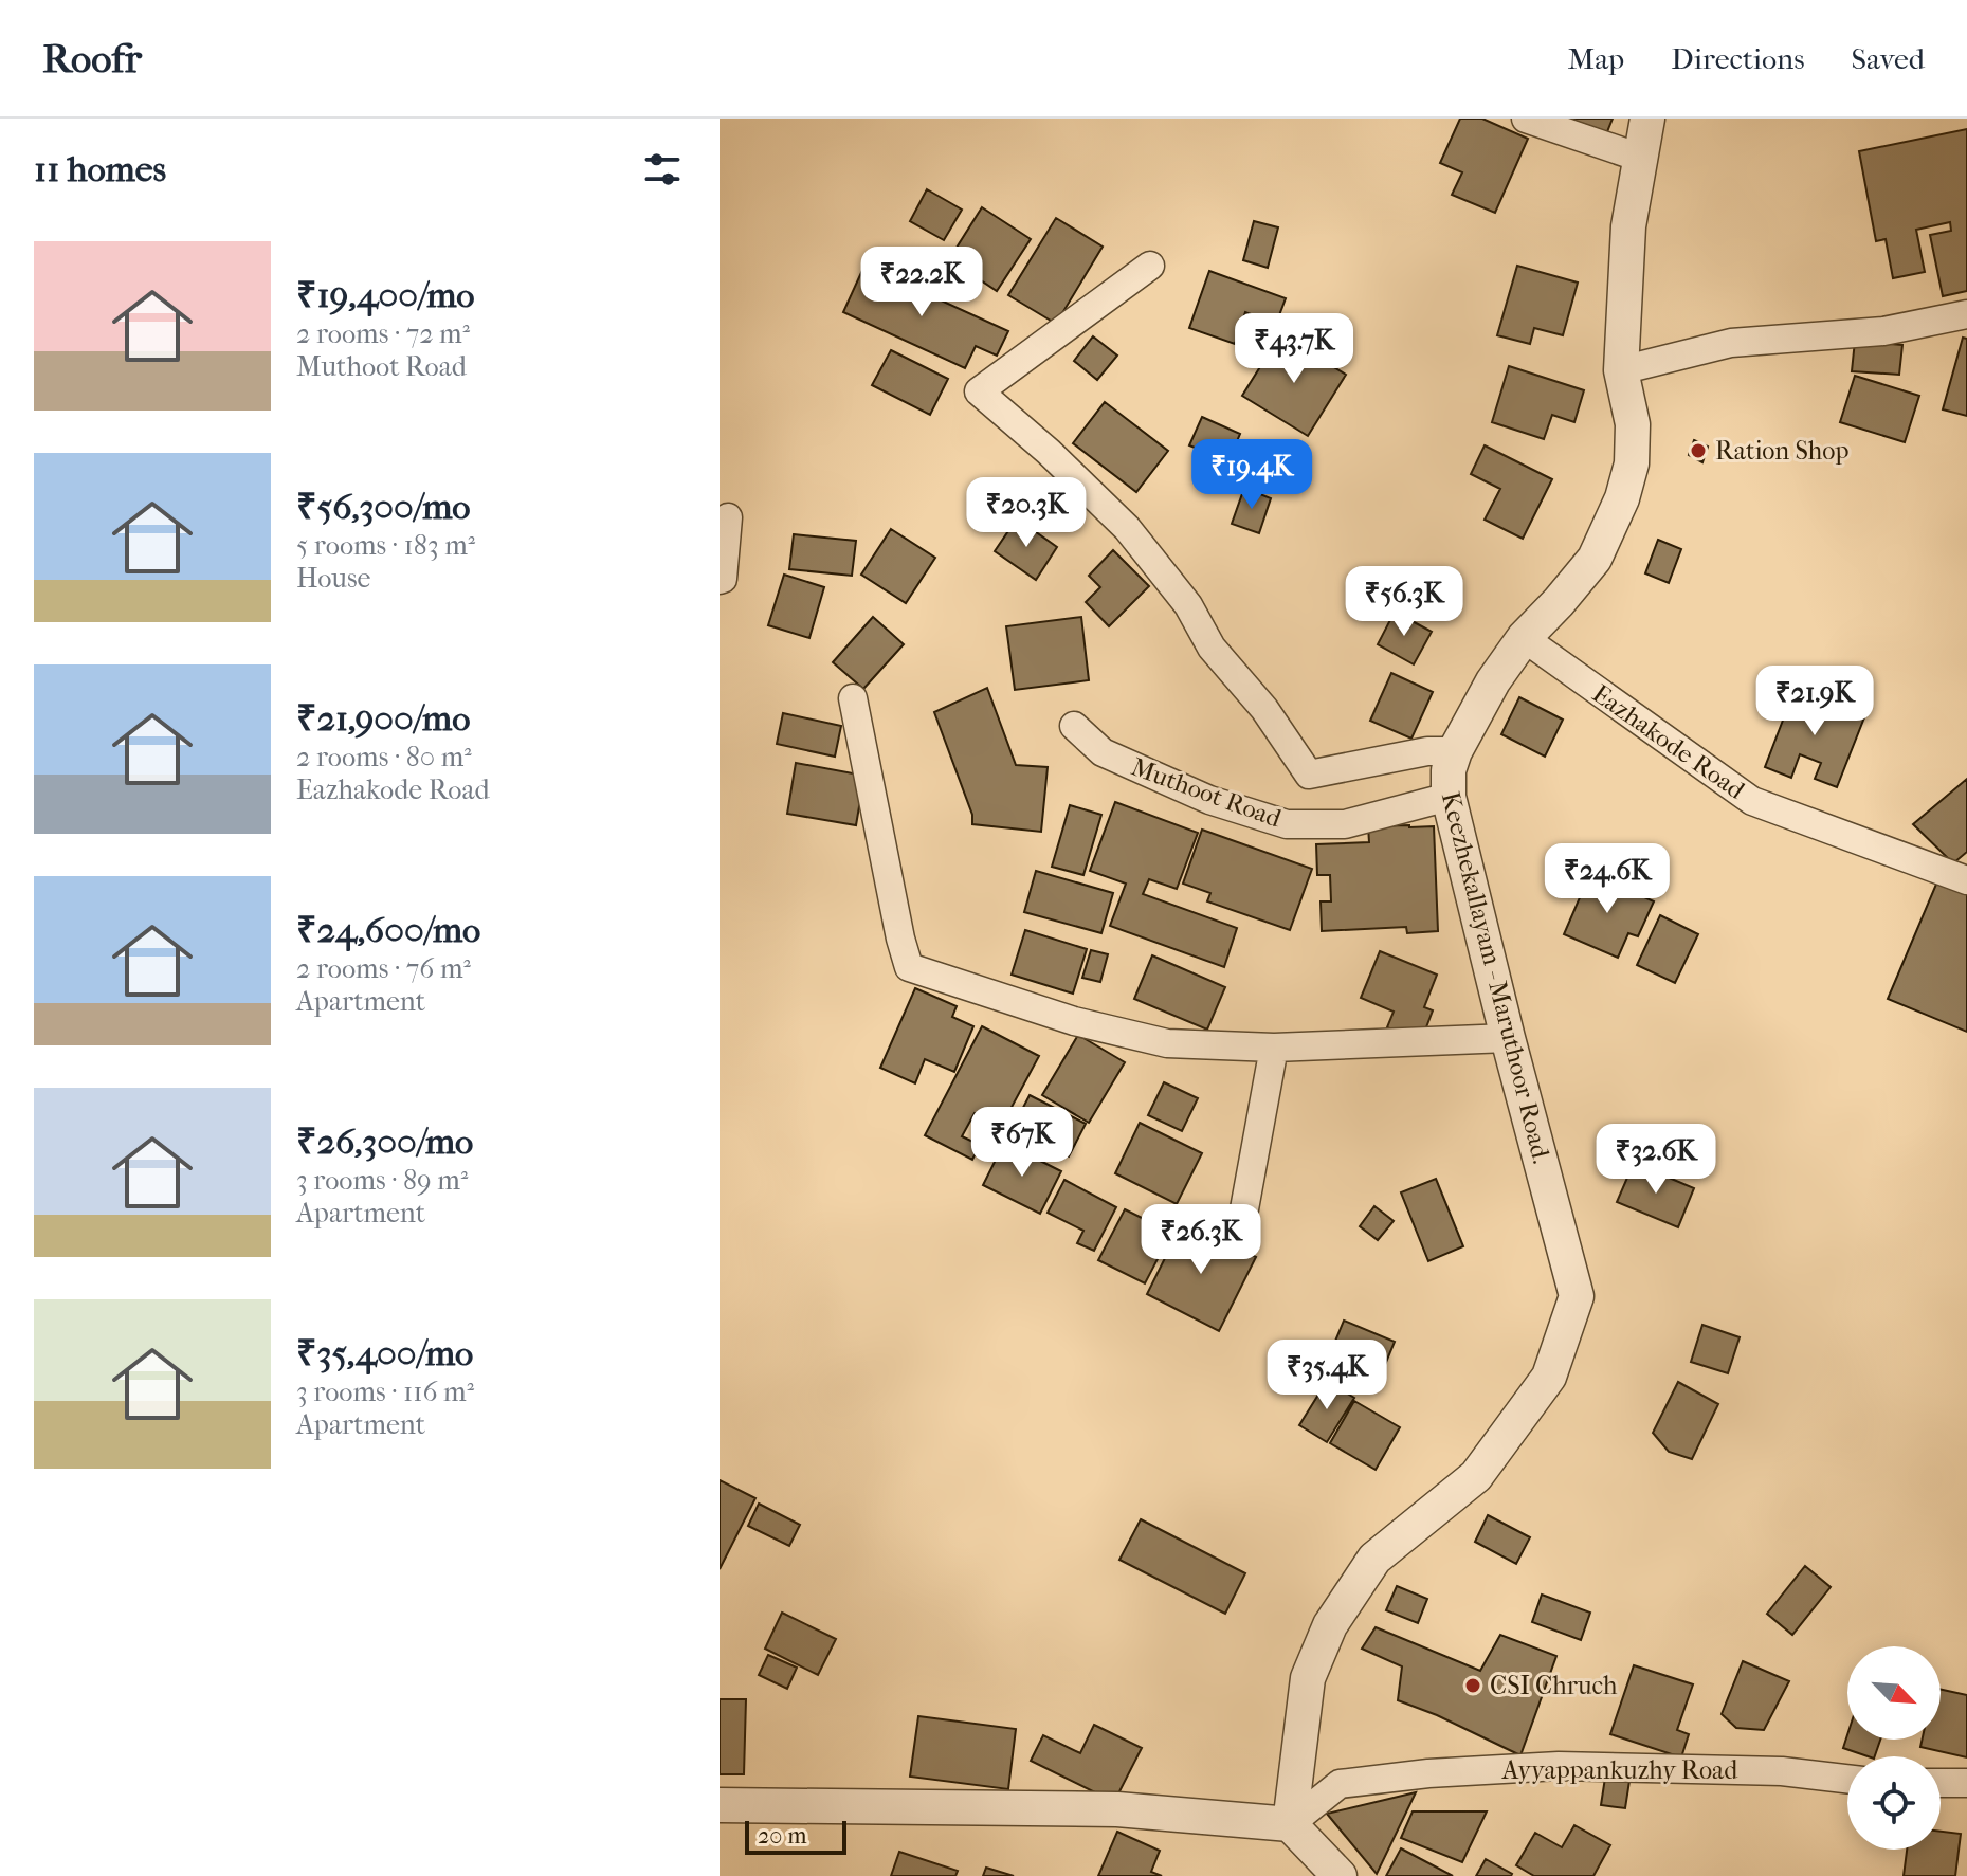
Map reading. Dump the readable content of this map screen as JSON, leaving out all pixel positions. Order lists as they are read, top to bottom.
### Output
{
  "streets": {
    "street": [
      "Eazhakode Road",
      "Muthoot Road",
      "Keezhekallayam - Maruthoor Road.",
      "Ayyappankuzhy Road"
    ]
  },
  "crossings": [
    ["Eazhakode Road", "Keezhekallayam - Maruthoor Road."],
    ["Muthoot Road", "Keezhekallayam - Maruthoor Road."],
    ["Keezhekallayam - Maruthoor Road.", "Ayyappankuzhy Road"]
  ],
  "places": ["Ration Shop", "CSI Chruch"],
  "scale_bar": "20 m",
  "north": "bottom right",
  "page": {
    "header": "Roofr",
    "nav": ["Map", "Directions", "Saved"],
    "heading": "11 homes",
    "list": [
      {
        "name": "₹19,400/mo",
        "note": "2 rooms · 72 m² · Muthoot Road"
      },
      {
        "name": "₹56,300/mo",
        "note": "5 rooms · 183 m² · House"
      },
      {
        "name": "₹21,900/mo",
        "note": "2 rooms · 80 m² · Eazhakode Road"
      },
      {
        "name": "₹24,600/mo",
        "note": "2 rooms · 76 m² · Apartment"
      },
      {
        "name": "₹26,300/mo",
        "note": "3 rooms · 89 m² · Apartment"
      },
      {
        "name": "₹35,400/mo",
        "note": "3 rooms · 116 m² · Apartment"
      }
    ],
    "price": [
      "₹22.2K",
      "₹43.7K",
      "₹19.4K",
      "₹20.3K",
      "₹56.3K",
      "₹21.9K",
      "₹24.6K",
      "₹67K",
      "₹32.6K",
      "₹26.3K",
      "₹35.4K"
    ],
    "scale": "20 m"
  }
}
